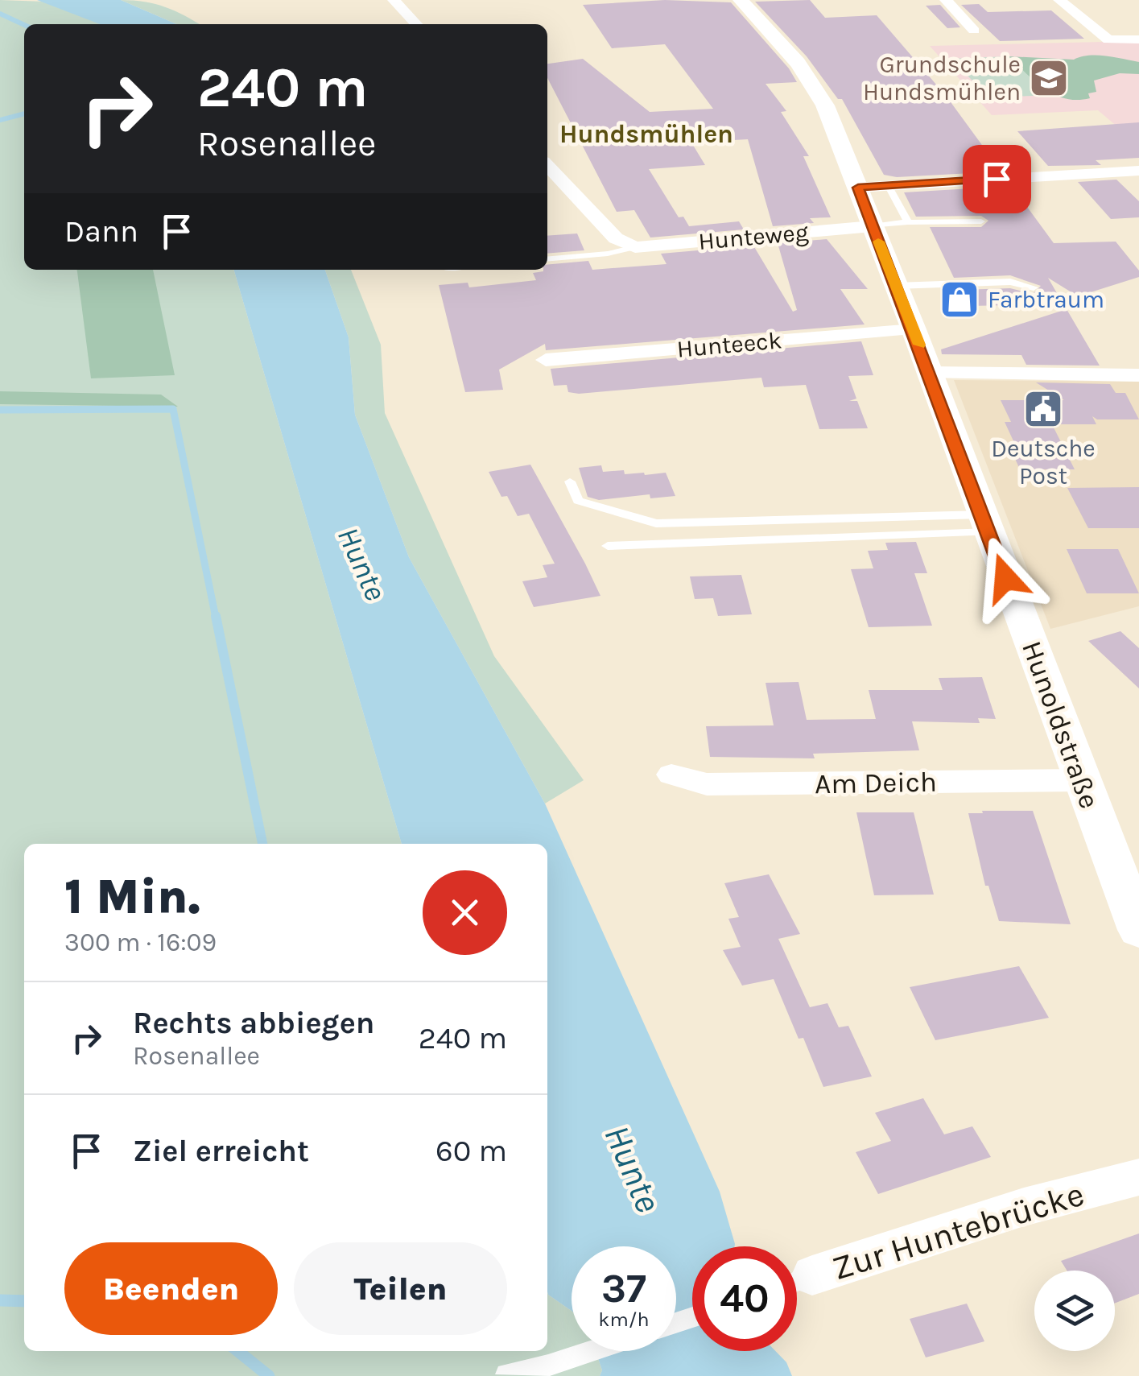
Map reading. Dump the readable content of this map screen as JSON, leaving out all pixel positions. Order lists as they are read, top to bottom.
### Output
{
  "streets": {
    "street": [
      "Hunteweg",
      "Hunteeck",
      "Hunoldstraße",
      "Am Deich",
      "Zur Huntebrücke"
    ]
  },
  "crossings": [
    ["Hunteweg", "Hunoldstraße"],
    ["Hunteeck", "Hunoldstraße"],
    ["Hunoldstraße", "Am Deich"]
  ],
  "districts": ["Hundsmühlen"],
  "water": ["Hunte"],
  "places": {
    "school or university": ["Grundschule Hundsmühlen"],
    "shop": ["Farbtraum"],
    "public building": ["Deutsche Post"]
  },
  "page": {
    "turn": ["240 m", "Rosenallee"],
    "then": "Dann",
    "heading": ["1 Min.", "300 m · 16:09"],
    "list": [
      {
        "name": "Rechts abbiegen",
        "note": "Rosenallee",
        "value": "240 m"
      },
      {
        "name": "Ziel erreicht",
        "value": "60 m"
      }
    ],
    "buttons": ["Beenden", "Teilen"],
    "speed": "37 km/h",
    "limit": "40"
  }
}
